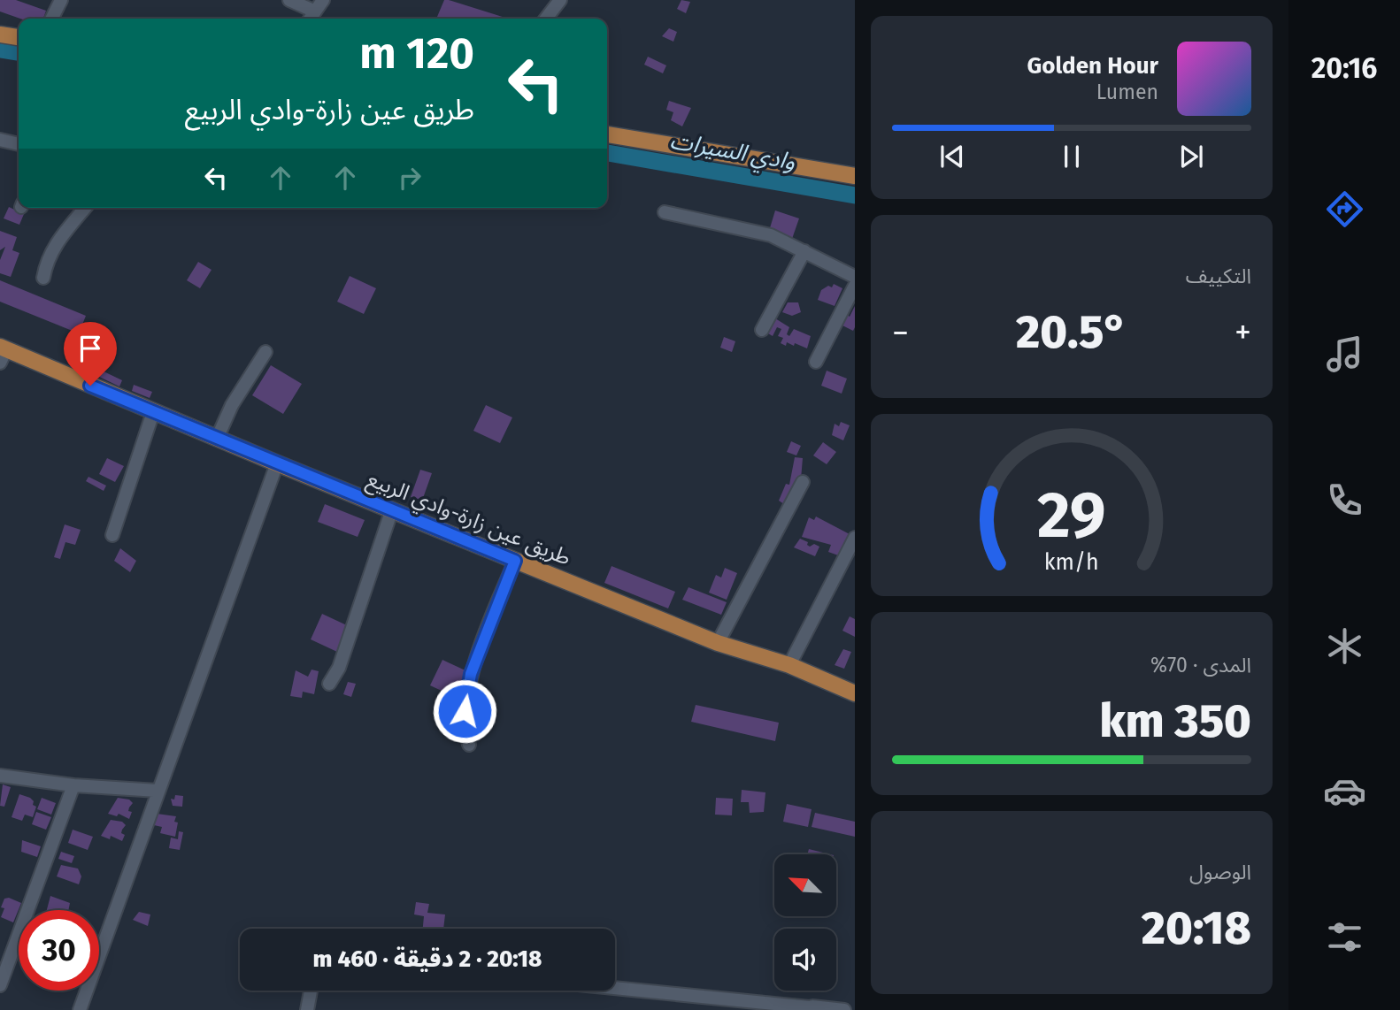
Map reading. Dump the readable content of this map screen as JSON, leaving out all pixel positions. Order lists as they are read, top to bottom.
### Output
{
  "streets": {
    "main road": ["طريق عين زارة-وادي الربيع"]
  },
  "water": ["وادي السيرات"],
  "north": "top left",
  "page": {
    "tabs": "20:16",
    "turn": ["120 m", "طريق عين زارة-وادي الربيع"],
    "song": ["Golden Hour", "Lumen"],
    "tile": [
      "التكييف",
      ["المدى · 70%", "350 km"],
      ["الوصول", "20:18"]
    ],
    "heat": ["−", "20.5°", "+"],
    "limit": "30",
    "trip": "20:18 · 2 دقيقة · 460 m",
    "gauge": ["29", "km/h"]
  }
}
